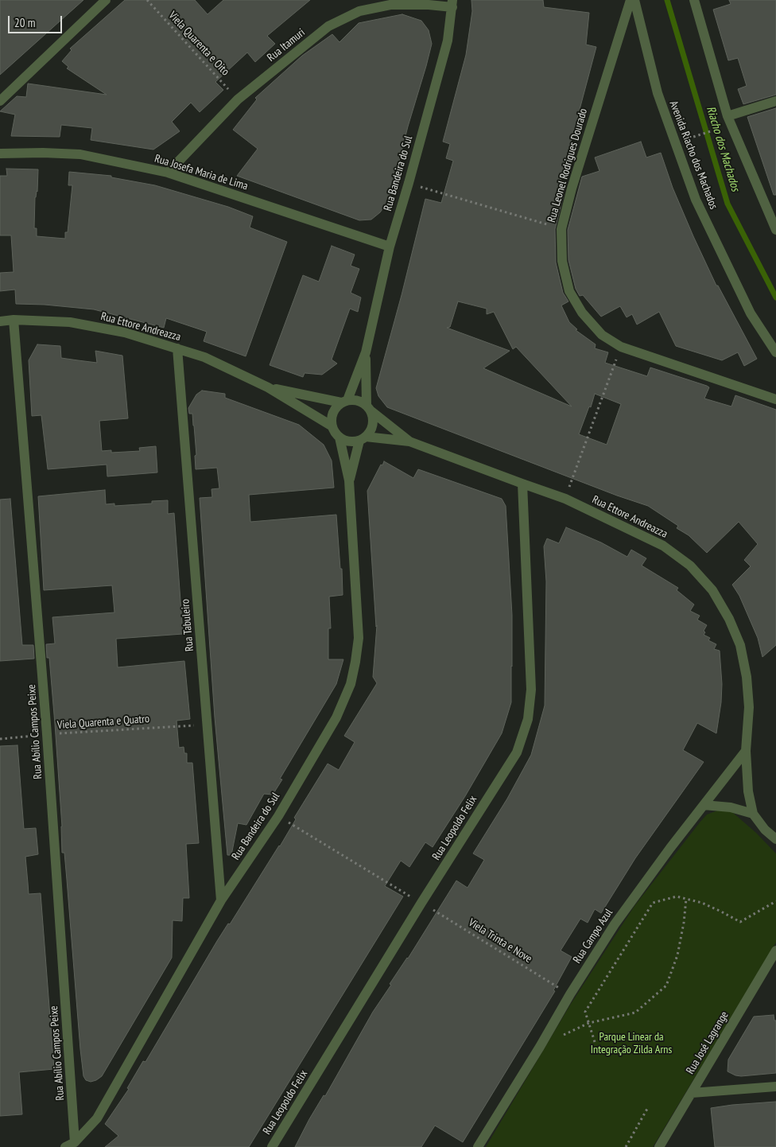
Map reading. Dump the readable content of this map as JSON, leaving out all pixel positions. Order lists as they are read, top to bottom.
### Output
{
  "streets": {
    "street": [
      "Rua Itamuri",
      "Avenida Riacho dos Machados",
      "Rua Leonel Rodrigues Dourado",
      "Rua Josefa Maria de Lima",
      "Rua Bandeira do Sul",
      "Rua Ettore Andreazza",
      "Rua Tabuleiro",
      "Rua Abílio Campos Peixe",
      "Rua Leopoldo Felix",
      "Rua Campo Azul",
      "Rua José Lagrange"
    ],
    "path": ["Viela Quarenta e Oito", "Viela Quarenta e Quatro", "Viela Trinta e Nove"]
  },
  "crossings": [
    ["Viela Quarenta e Oito", "Rua Itamuri"],
    ["Rua Itamuri", "Rua Josefa Maria de Lima"],
    ["Rua Itamuri", "Rua Bandeira do Sul"],
    ["Rua Josefa Maria de Lima", "Rua Bandeira do Sul"],
    ["Rua Bandeira do Sul", "Rua Ettore Andreazza"],
    ["Rua Bandeira do Sul", "Rua Tabuleiro"],
    ["Rua Bandeira do Sul", "Rua Abílio Campos Peixe"],
    ["Rua Bandeira do Sul", "Viela Trinta e Nove"],
    ["Rua Ettore Andreazza", "Rua Tabuleiro"],
    ["Rua Ettore Andreazza", "Rua Abílio Campos Peixe"],
    ["Rua Ettore Andreazza", "Rua Leopoldo Felix"],
    ["Rua Ettore Andreazza", "Rua Campo Azul"],
    ["Rua Tabuleiro", "Viela Quarenta e Quatro"],
    ["Viela Quarenta e Quatro", "Rua Abílio Campos Peixe"],
    ["Rua Leopoldo Felix", "Viela Trinta e Nove"],
    ["Rua Campo Azul", "Viela Trinta e Nove"]
  ],
  "water": ["Riacho dos Machados"],
  "parks": ["Parque Linear da Integração Zilda Arns"],
  "scale_bar": "20 m"
}
